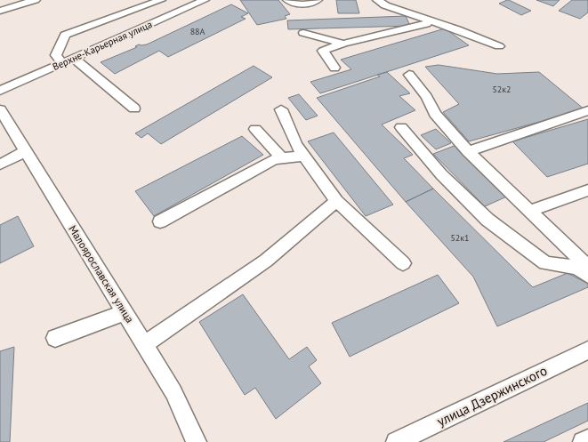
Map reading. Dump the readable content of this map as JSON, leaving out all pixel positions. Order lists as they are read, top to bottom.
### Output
{
  "streets": {
    "street": ["Верхне-Карьерная улица", "Малоярославская улица", "улица Дзержинского"]
  },
  "house_numbers": ["88А", "52к2", "52к1"]
}
